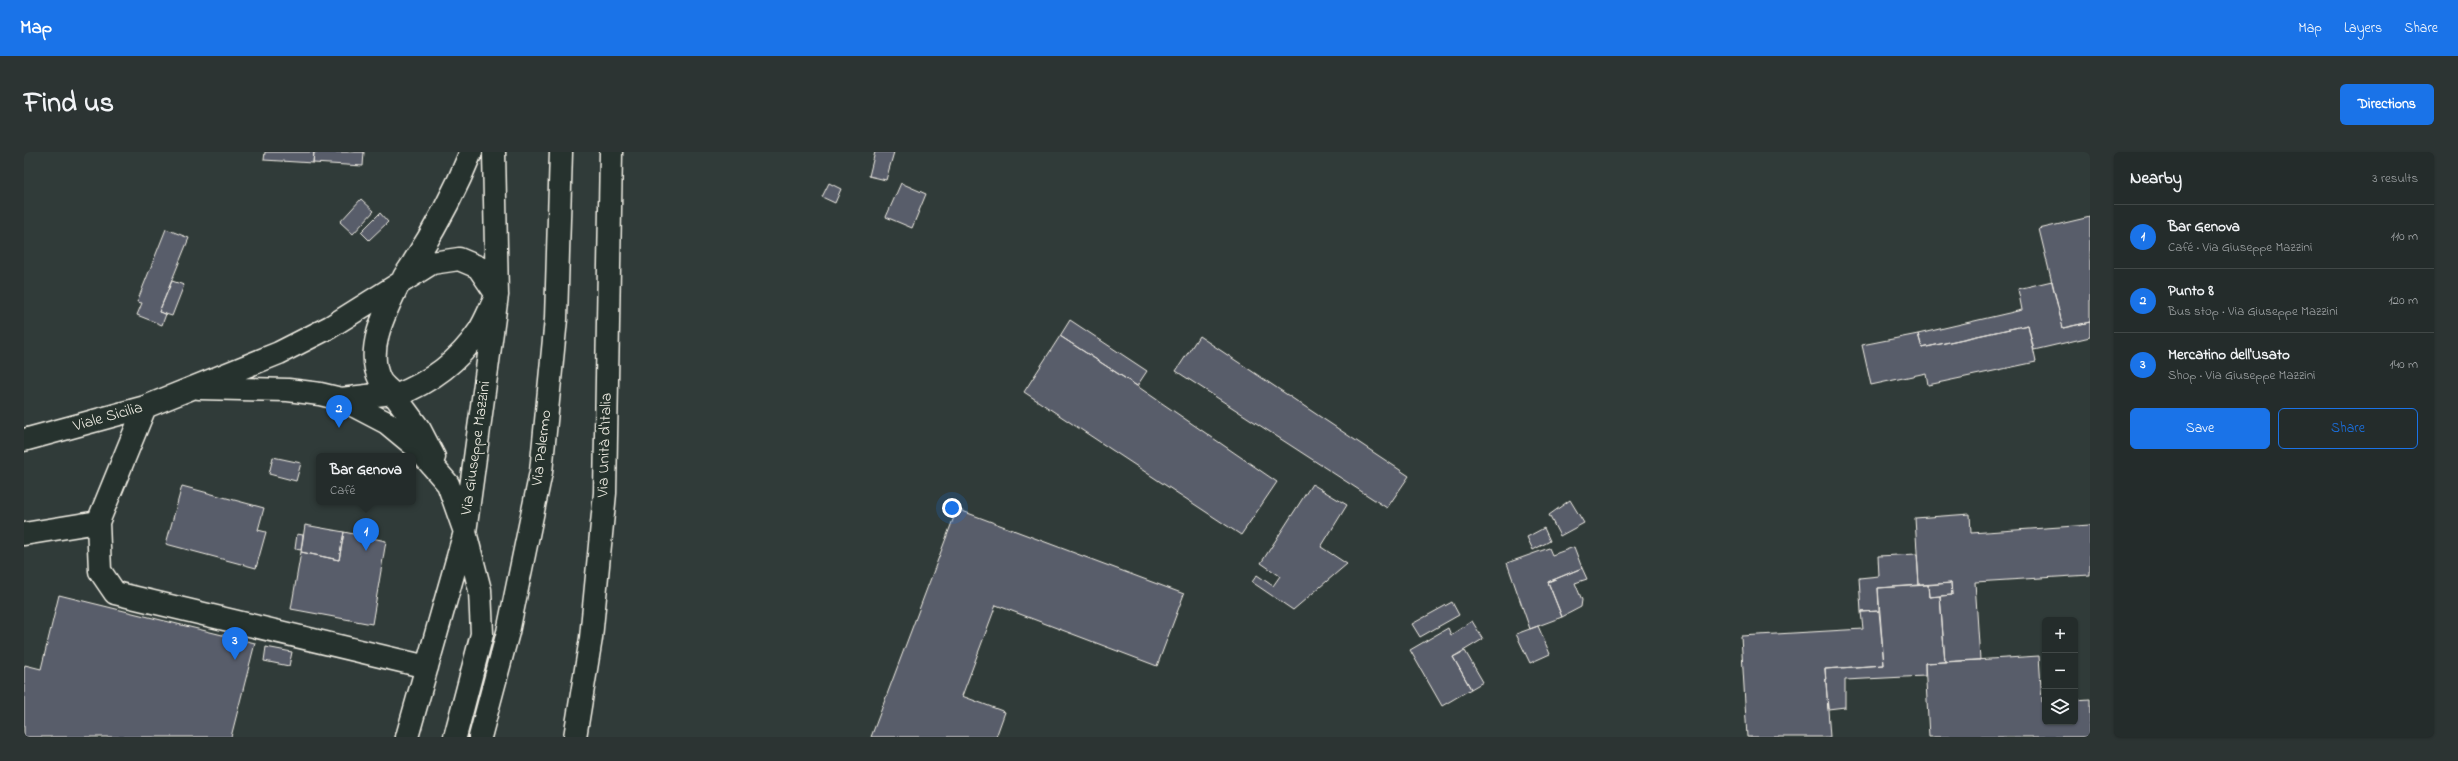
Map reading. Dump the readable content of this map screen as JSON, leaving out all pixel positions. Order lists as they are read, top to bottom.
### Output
{
  "streets": {
    "street": [
      "Viale Sicilia",
      "Via Unità d'Italia",
      "Via Giuseppe Mazzini",
      "Via Palermo"
    ]
  },
  "crossings": [
    ["Viale Sicilia", "Via Giuseppe Mazzini"]
  ],
  "page": {
    "header": "Map",
    "nav": ["Map", "Layers", "Share"],
    "title": "Find us",
    "buttons": [
      "Directions",
      ["Save", "Share"]
    ],
    "heading": ["Nearby", "3 results"],
    "list": [
      {
        "mark": "1",
        "name": "Bar Genova",
        "note": "Café · Via Giuseppe Mazzini",
        "value": "110 m"
      },
      {
        "mark": "2",
        "name": "Punto 8",
        "note": "Bus stop · Via Giuseppe Mazzini",
        "value": "120 m"
      },
      {
        "mark": "3",
        "name": "Mercatino dell'Usato",
        "note": "Shop · Via Giuseppe Mazzini",
        "value": "140 m"
      }
    ],
    "pins": ["2", "1", "3"],
    "popup": ["Bar Genova", "Café"],
    "map_buttons": ["+", "−"]
  }
}
